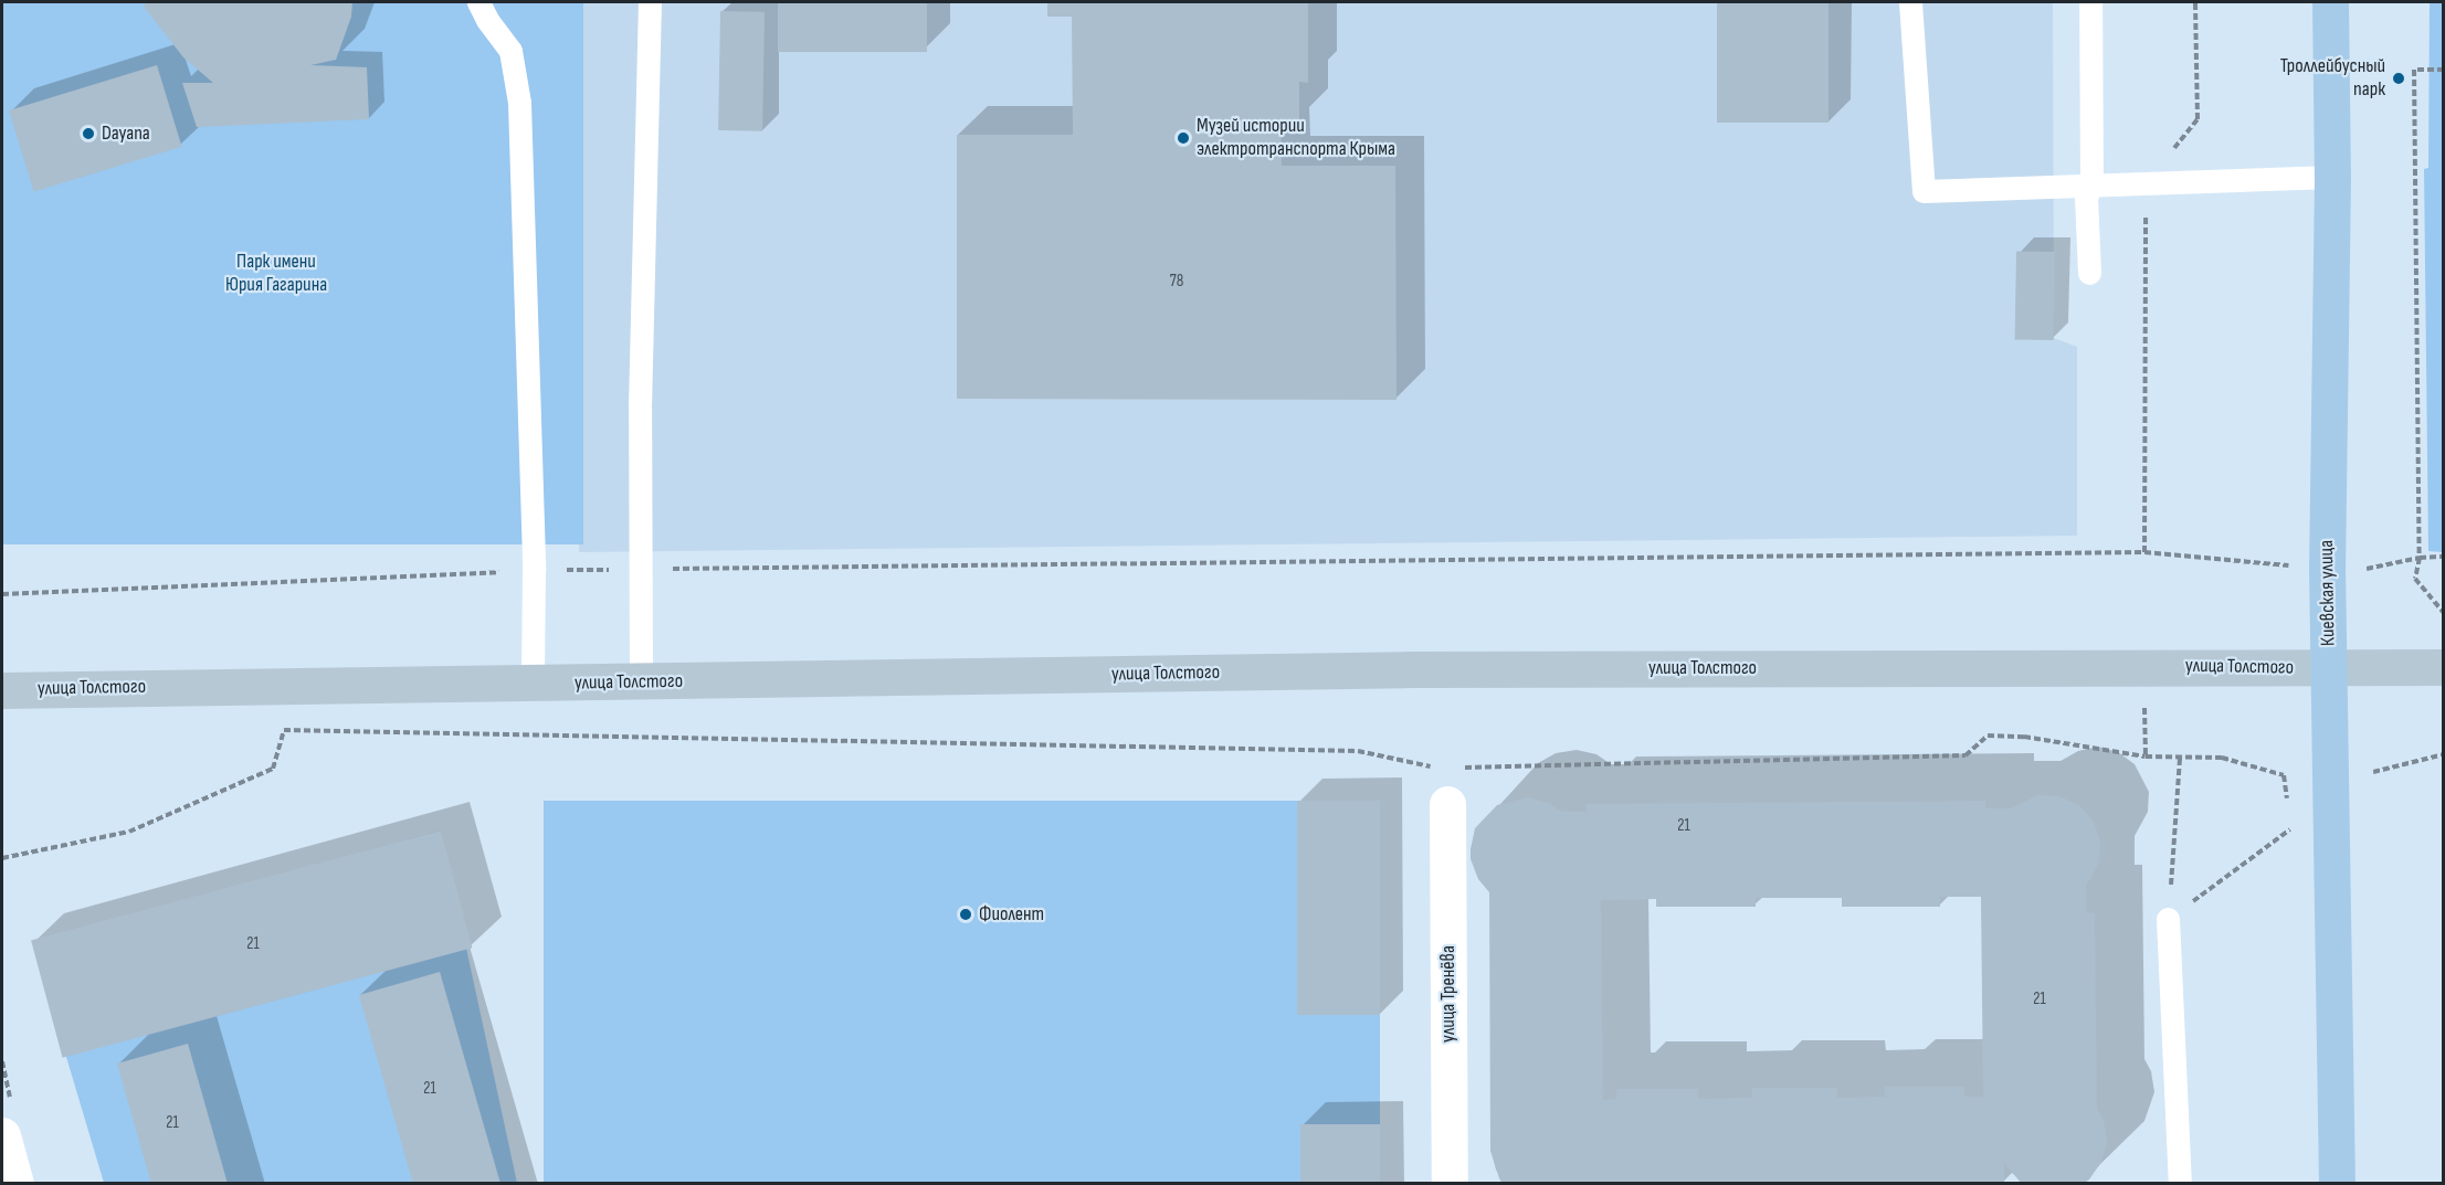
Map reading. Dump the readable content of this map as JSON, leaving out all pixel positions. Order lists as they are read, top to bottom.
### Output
{
  "streets": {
    "main road": ["Киевская улица", "улица Толстого"],
    "street": ["улица Тренёва"]
  },
  "crossings": [
    ["Киевская улица", "улица Толстого"]
  ],
  "parks": ["Парк имени Юрия Гагарина"],
  "places": [
    "Троллейбусный парк",
    "Dayana",
    "Музей истории электротранспорта Крыма",
    "Фиолент"
  ],
  "house_numbers": [
    "78",
    "21",
    "21",
    "21",
    "21",
    "21"
  ]
}
